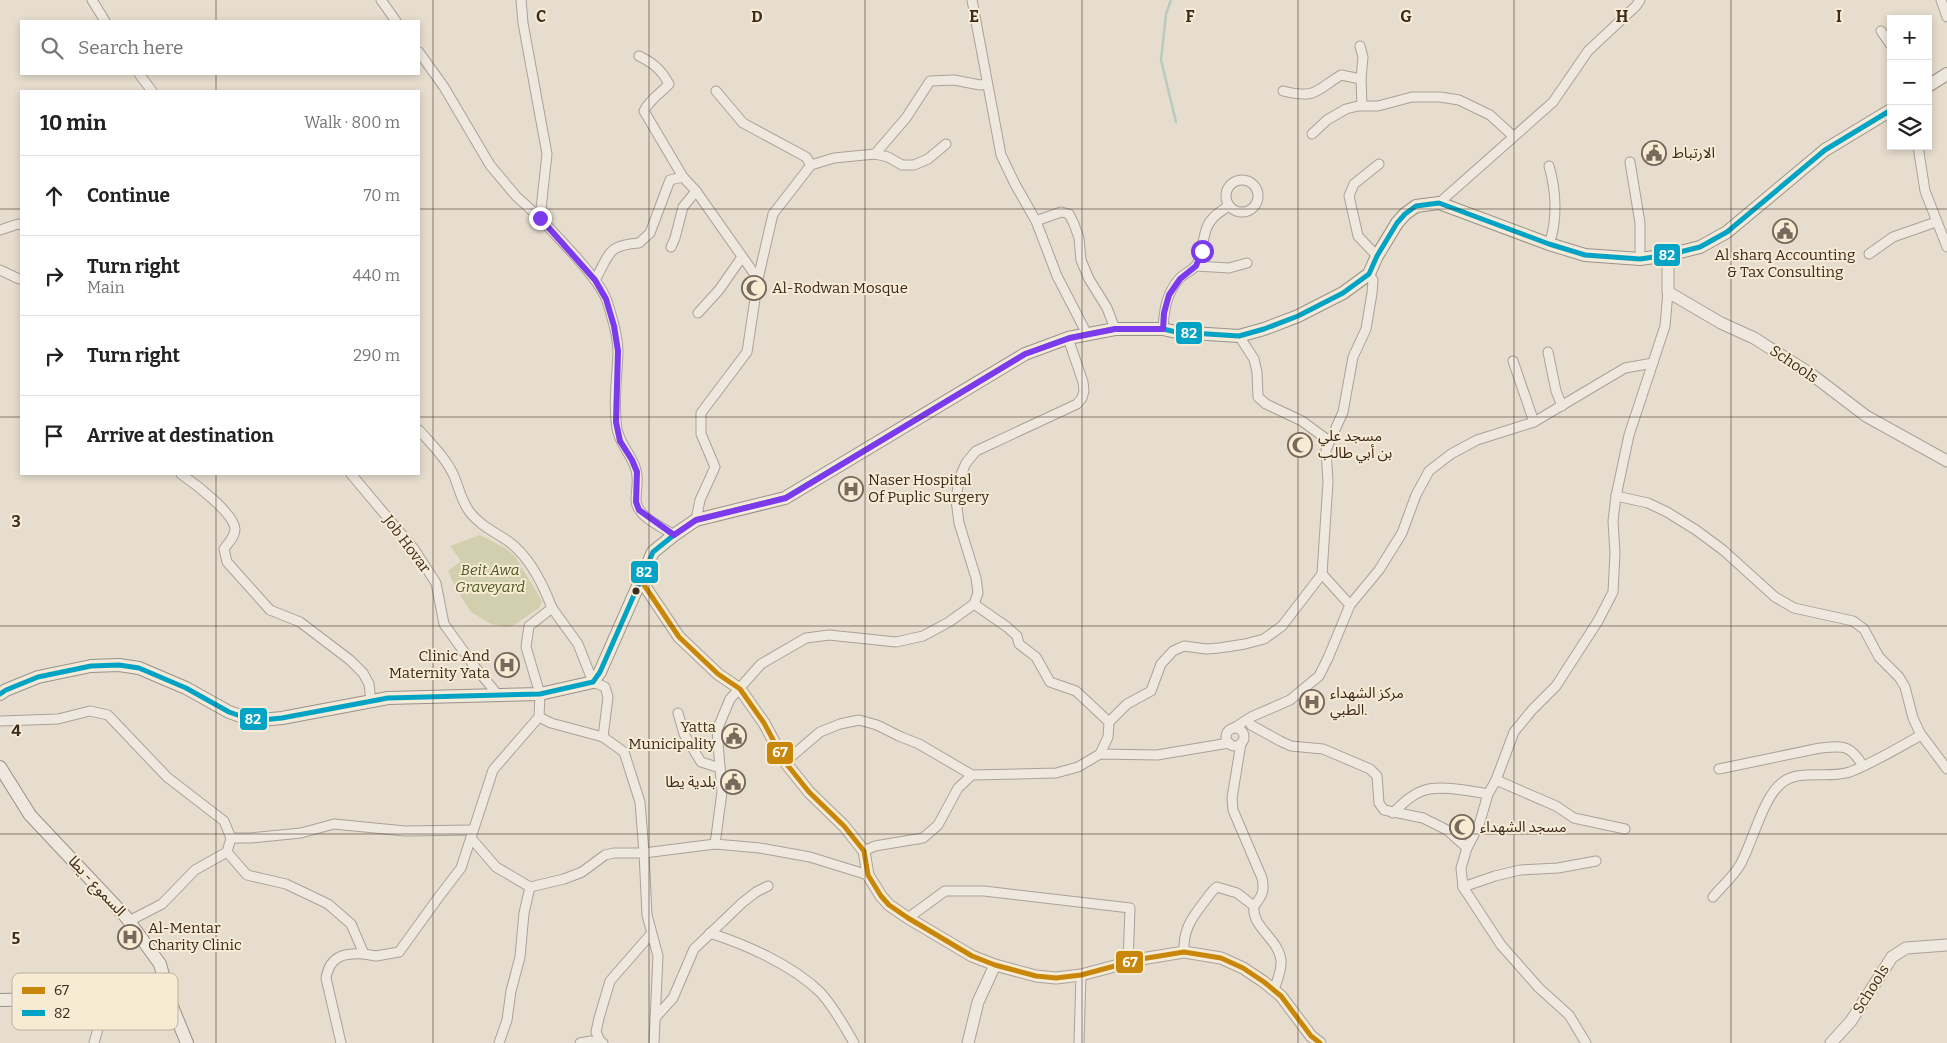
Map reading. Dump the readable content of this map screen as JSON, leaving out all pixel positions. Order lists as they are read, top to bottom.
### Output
{
  "streets": {
    "main road": ["السموع - يطا"],
    "street": ["Schools", "Job Hovar"]
  },
  "parks": ["Beit Awa Graveyard"],
  "places": {
    "public building": [
      "الارتباط",
      "Al sharq Accounting & Tax Consulting",
      "Yatta Municipality",
      "بلدية يطا"
    ],
    "mosque": ["Al-Rodwan Mosque", "مسجد علي بن أبي طالب", "مسجد الشهداء"],
    "hospital": [
      "Naser Hospital Of Puplic Surgery",
      "Clinic And Maternity Yata",
      "مركز الشهداء الطبي.",
      "Al-Mentar Charity Clinic"
    ]
  },
  "lines": ["transit line 82", "transit line 67"],
  "legend": ["67", "82"],
  "page": {
    "map_buttons": ["+", "−"],
    "search": "Search here",
    "heading": ["10 min", "Walk · 800 m"],
    "list": [
      ["Continue", "70 m"],
      ["Turn right", "Main", "440 m"],
      ["Turn right", "290 m"],
      "Arrive at destination"
    ]
  },
  "grid": {
    "columns": [
      "C",
      "D",
      "E",
      "F",
      "G",
      "H",
      "I"
    ],
    "rows": ["3", "4", "5"]
  }
}
